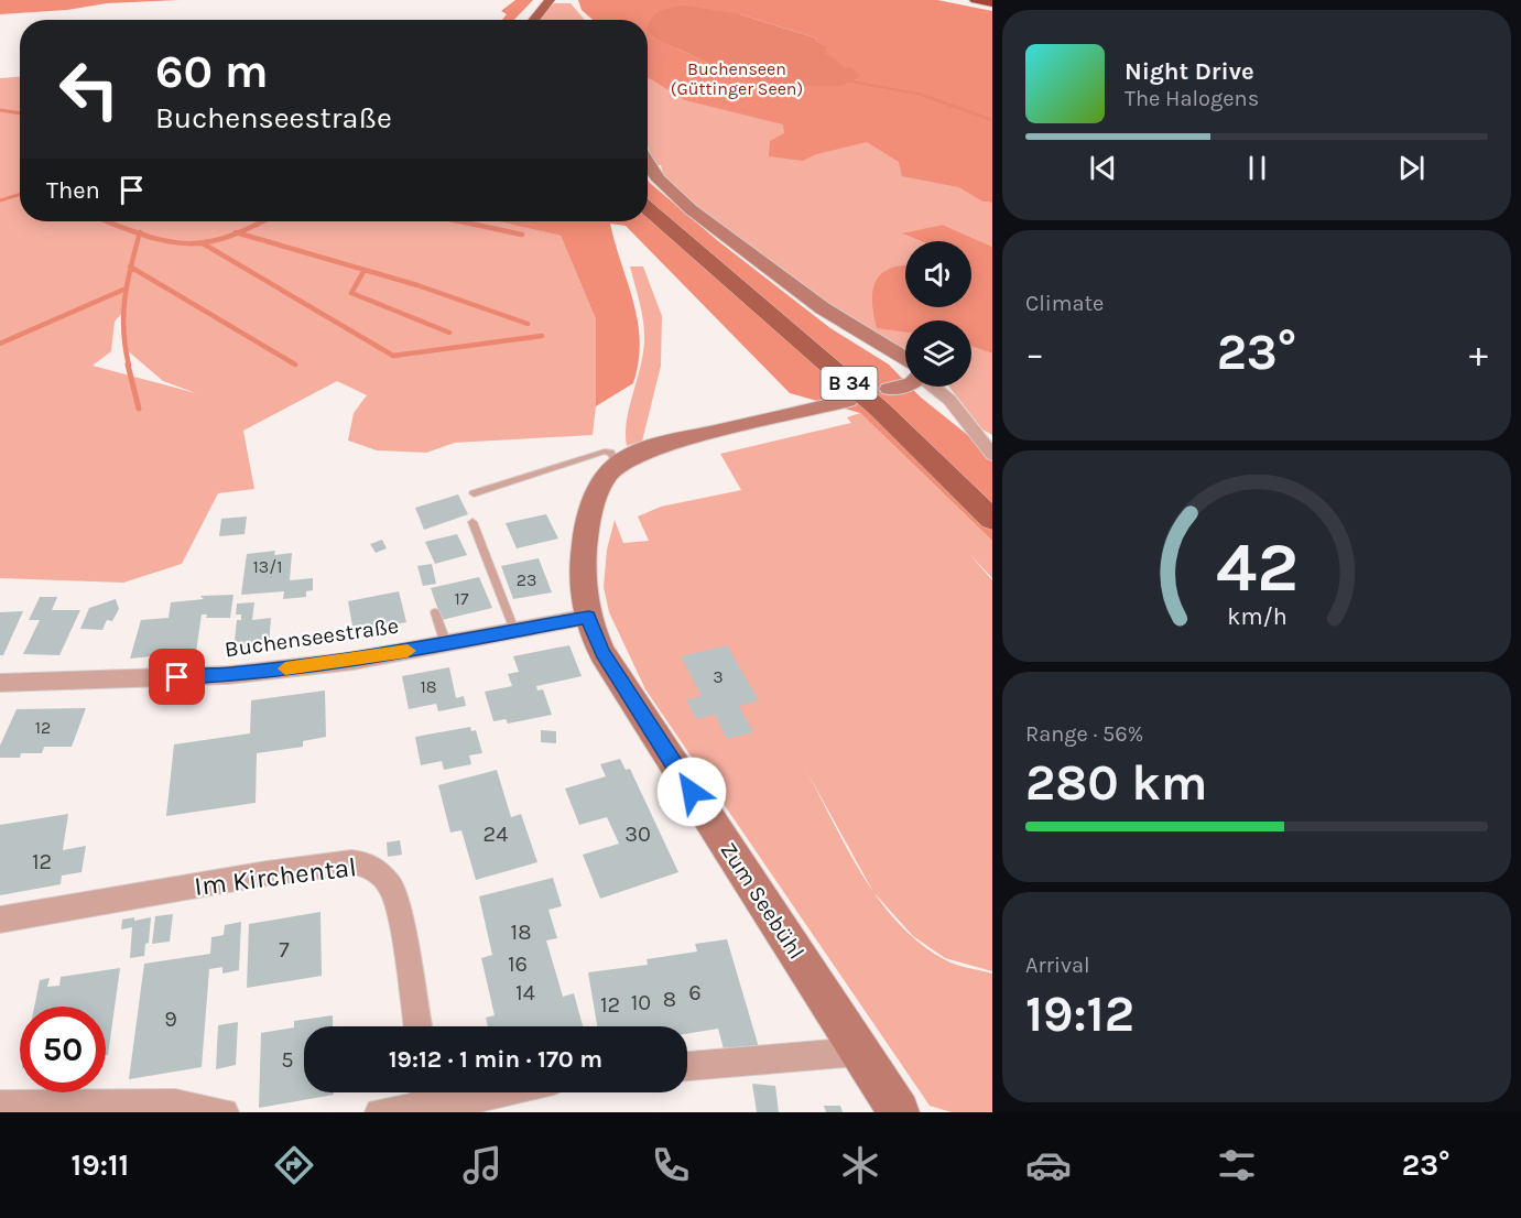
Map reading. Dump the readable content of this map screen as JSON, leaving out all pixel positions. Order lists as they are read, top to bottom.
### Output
{
  "streets": {
    "main road": ["B 34", "Zum Seebühl"],
    "street": ["Buchenseestraße", "Im Kirchental"]
  },
  "crossings": [
    ["Buchenseestraße", "Zum Seebühl"]
  ],
  "parks": ["Buchenseen (Güttinger Seen)"],
  "house_numbers": [
    "13/1",
    "23",
    "17",
    "3",
    "18",
    "12",
    "24",
    "30",
    "12",
    "18",
    "7",
    "16",
    "14",
    "6",
    "8",
    "10",
    "12",
    "9",
    "5"
  ],
  "page": {
    "turn": ["60 m", "Buchenseestraße"],
    "song": ["Night Drive", "The Halogens"],
    "then": "Then",
    "tile": [
      "Climate",
      ["Range · 56%", "280 km"],
      ["Arrival", "19:12"]
    ],
    "heat": ["−", "23°", "+"],
    "limit": "50",
    "trip": "19:12 · 1 min · 170 m",
    "tabs": ["19:11", "23°"],
    "gauge": ["42", "km/h"]
  }
}
